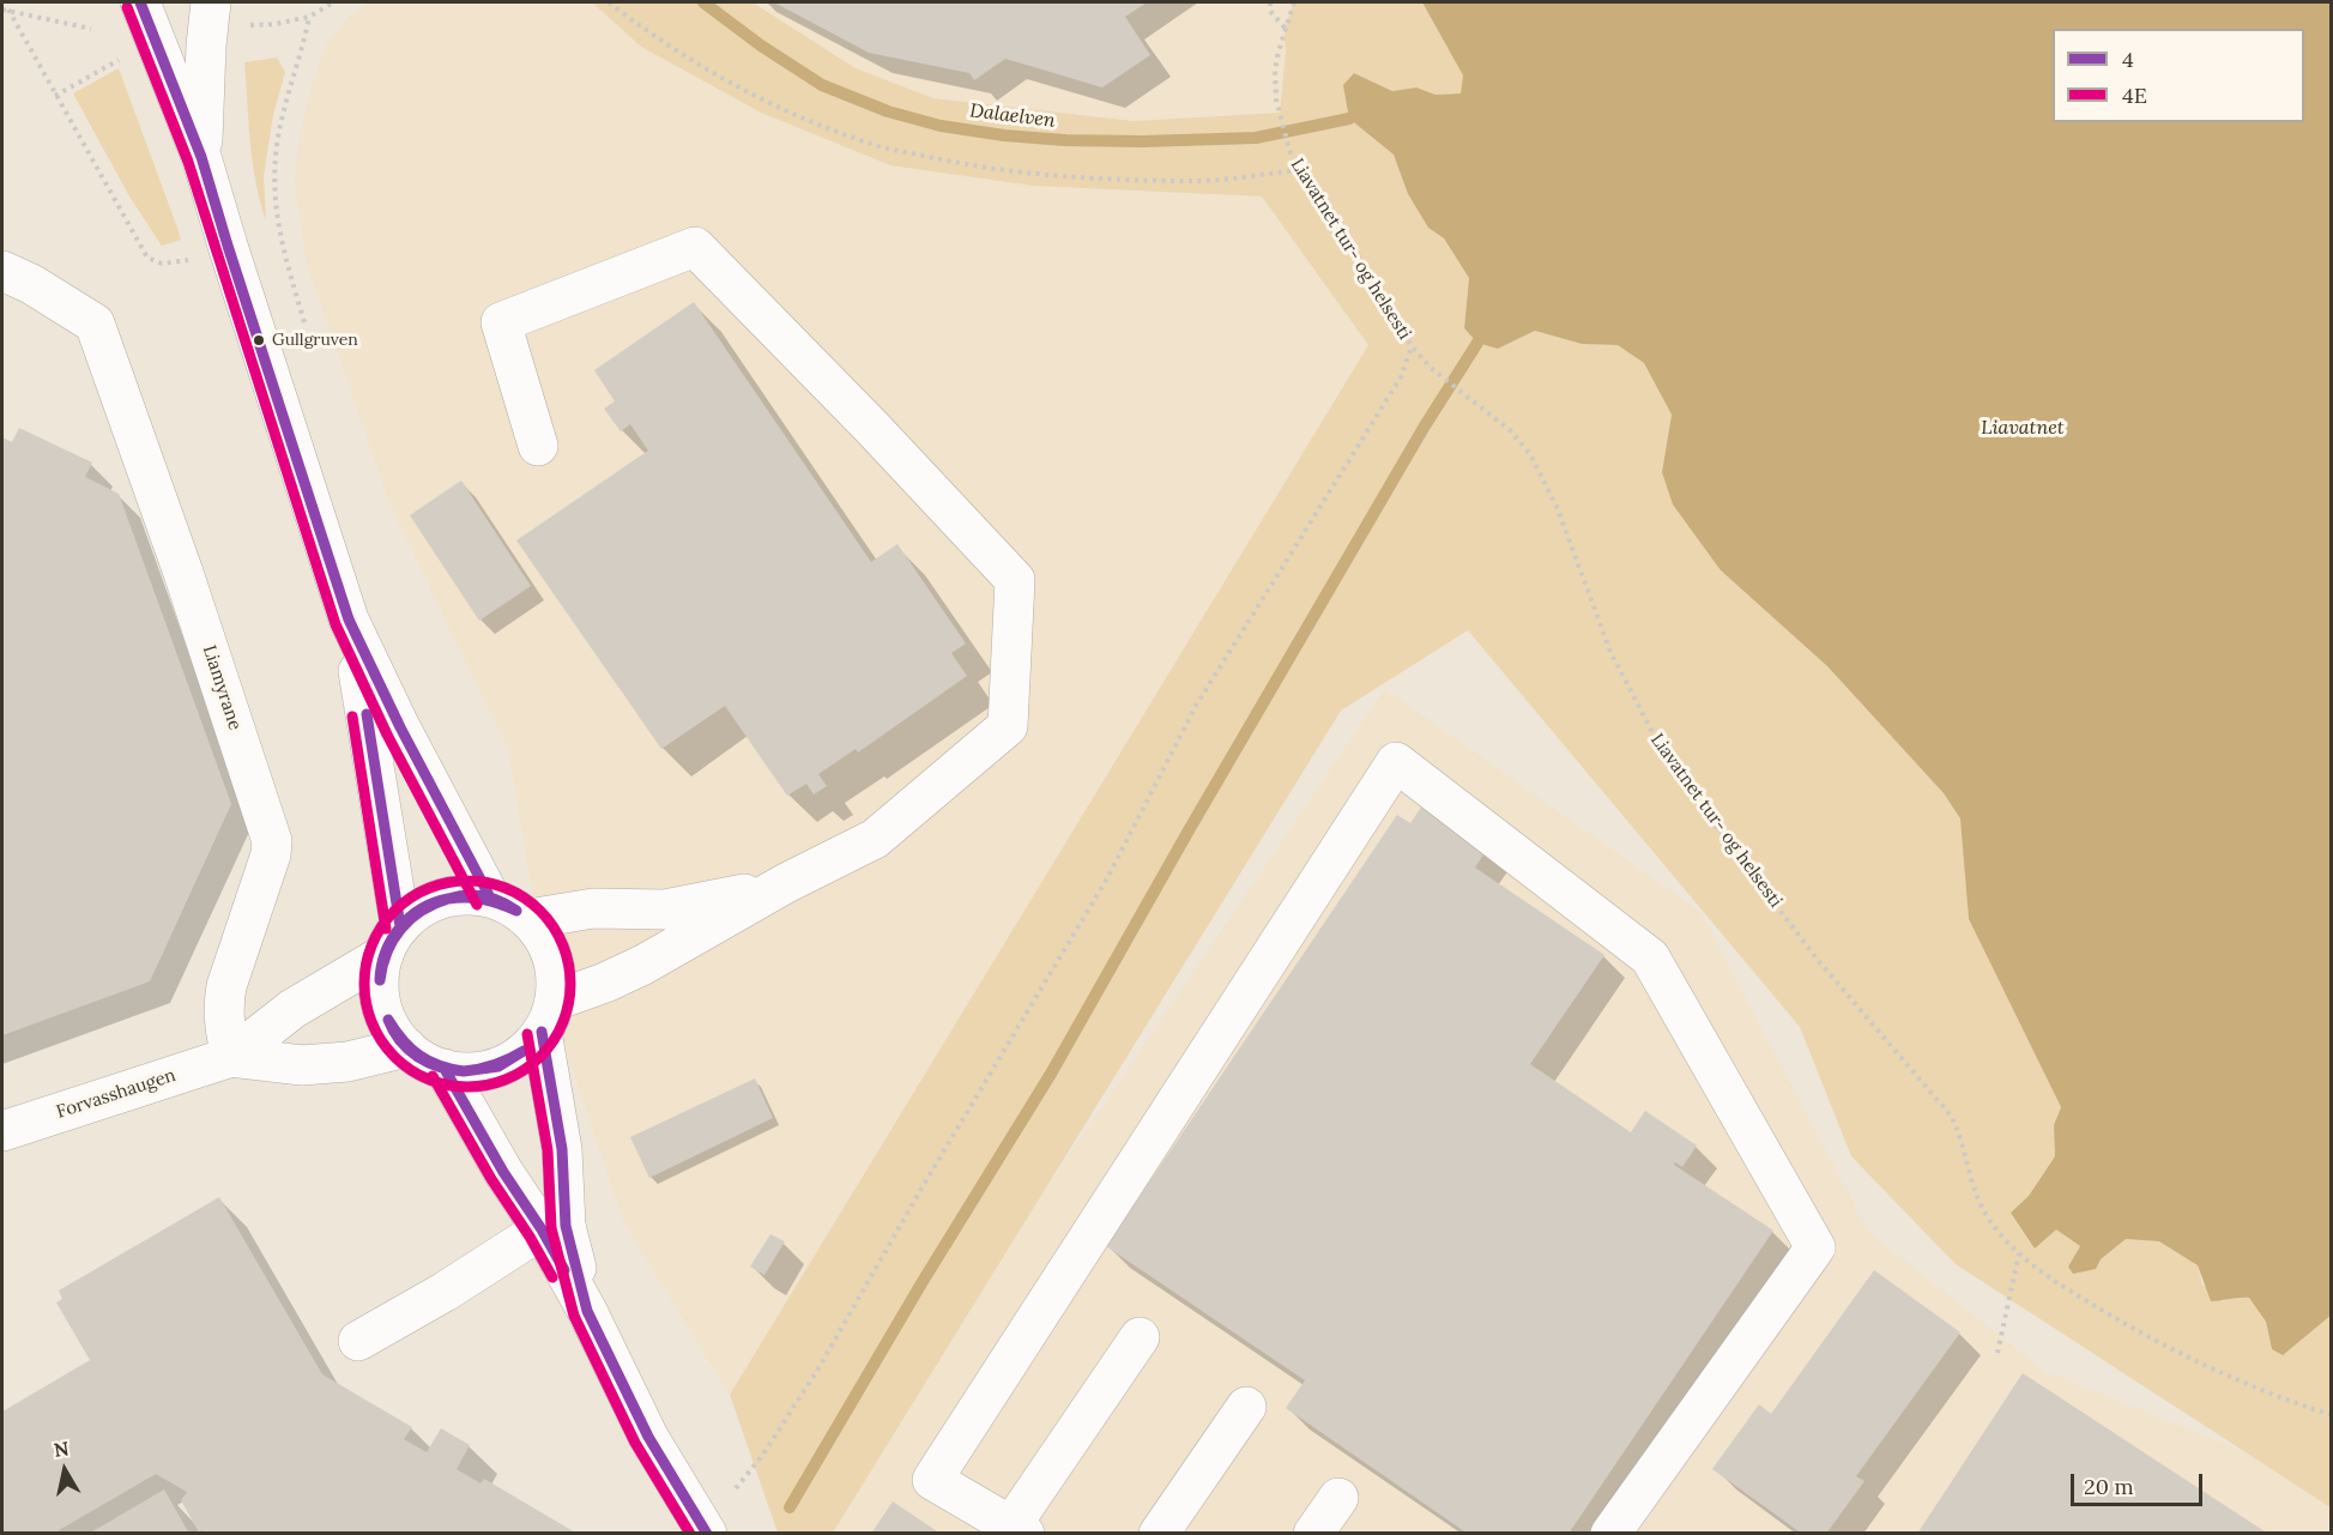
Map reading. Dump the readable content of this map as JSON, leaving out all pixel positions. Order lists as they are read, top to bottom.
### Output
{
  "streets": {
    "main road": ["Liamyrane", "Forvasshaugen"],
    "path": ["Liavatnet tur- og helsesti"]
  },
  "crossings": [
    ["Liamyrane", "Forvasshaugen"]
  ],
  "water": ["Dalaelven", "Liavatnet"],
  "places": ["Gullgruven"],
  "lines": ["transit line 4", "transit line 4E"],
  "legend": ["4", "4E"],
  "scale_bar": "20 m",
  "north": "top"
}
